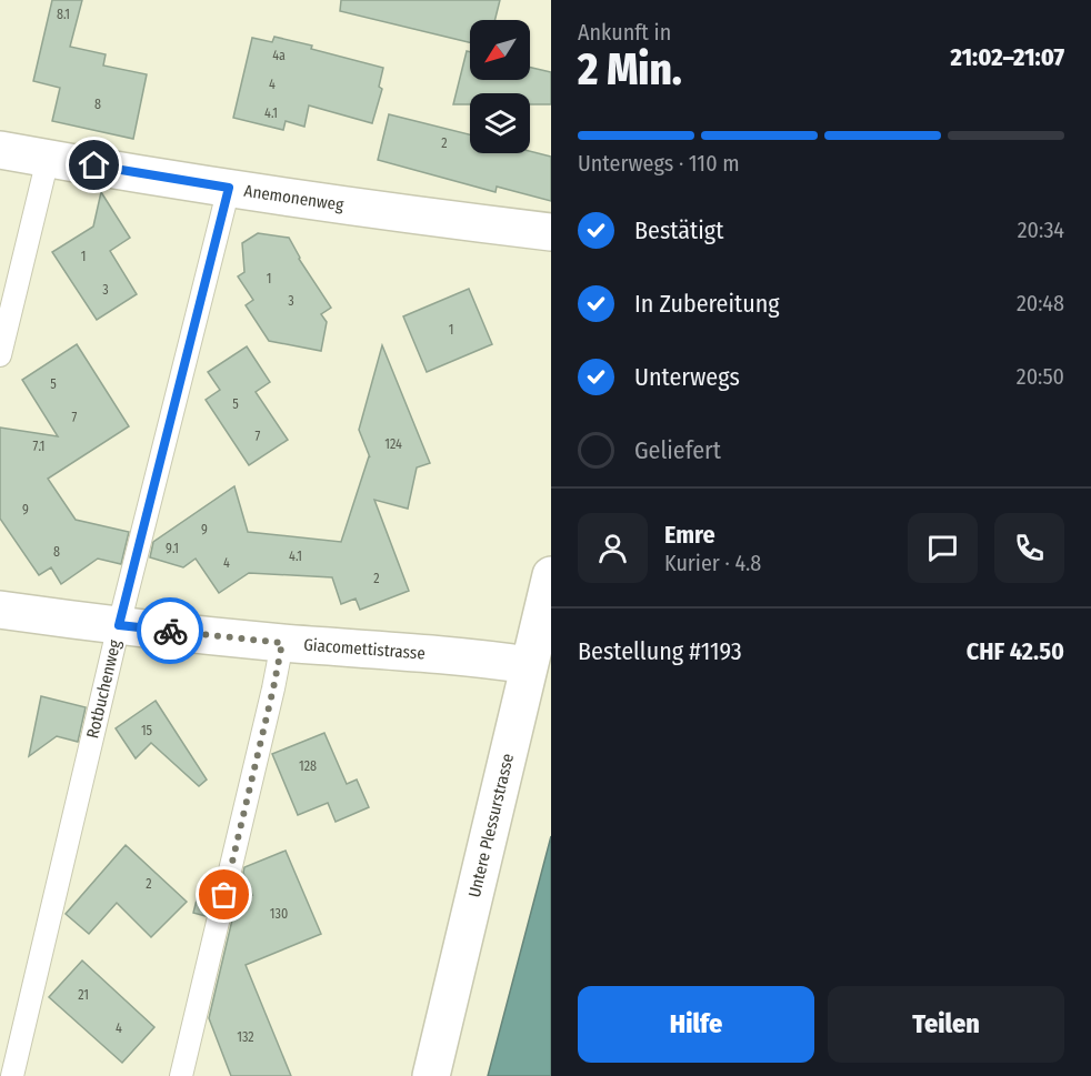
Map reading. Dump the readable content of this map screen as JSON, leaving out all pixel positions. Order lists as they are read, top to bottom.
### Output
{
  "streets": {
    "street": ["Anemonenweg", "Giacomettistrasse", "Untere Plessurstrasse"],
    "lane": ["Rotbuchenweg"]
  },
  "crossings": [
    ["Anemonenweg", "Rotbuchenweg"],
    ["Giacomettistrasse", "Rotbuchenweg"],
    ["Giacomettistrasse", "Untere Plessurstrasse"]
  ],
  "house_numbers": [
    "8.1",
    "4a",
    "4",
    "8",
    "4.1",
    "2",
    "1",
    "1",
    "3",
    "3",
    "1",
    "5",
    "5",
    "7",
    "7",
    "124",
    "7.1",
    "9",
    "9",
    "9.1",
    "8",
    "4.1",
    "4",
    "2",
    "15",
    "128",
    "2",
    "130",
    "21",
    "4",
    "132"
  ],
  "north": "bottom left",
  "page": {
    "heading": ["2 Min.", "Ankunft in", "21:02–21:07"],
    "panel": [
      "Emre",
      "Kurier · 4.8",
      "Bestellung #1193",
      "CHF 42.50"
    ],
    "bar": "Unterwegs · 110 m",
    "list": [
      ["Bestätigt", "20:34"],
      ["In Zubereitung", "20:48"],
      ["Unterwegs", "20:50"],
      "Geliefert"
    ],
    "buttons": ["Hilfe", "Teilen"]
  }
}
